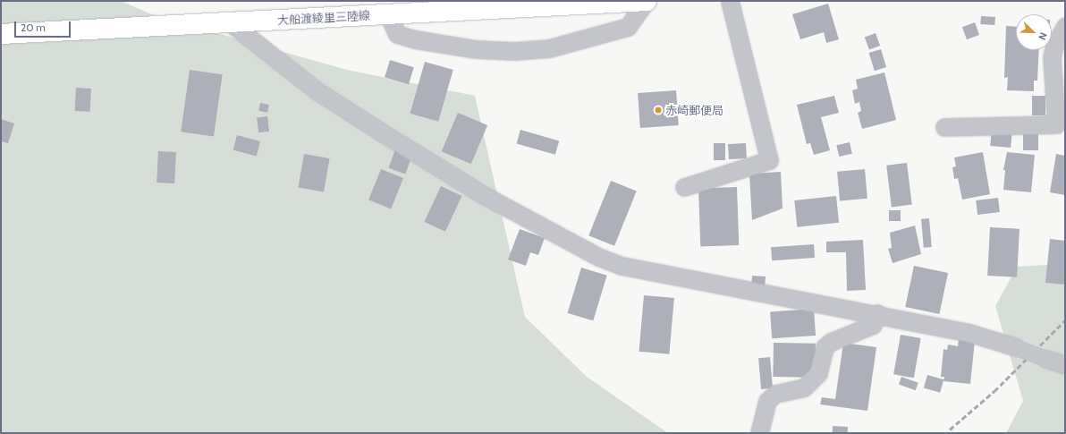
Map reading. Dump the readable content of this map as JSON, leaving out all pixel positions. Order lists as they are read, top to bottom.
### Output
{
  "streets": {
    "main road": ["大船渡綾里三陸線"]
  },
  "places": ["赤崎郵便局"],
  "scale_bar": "20 m",
  "north": "bottom right"
}
